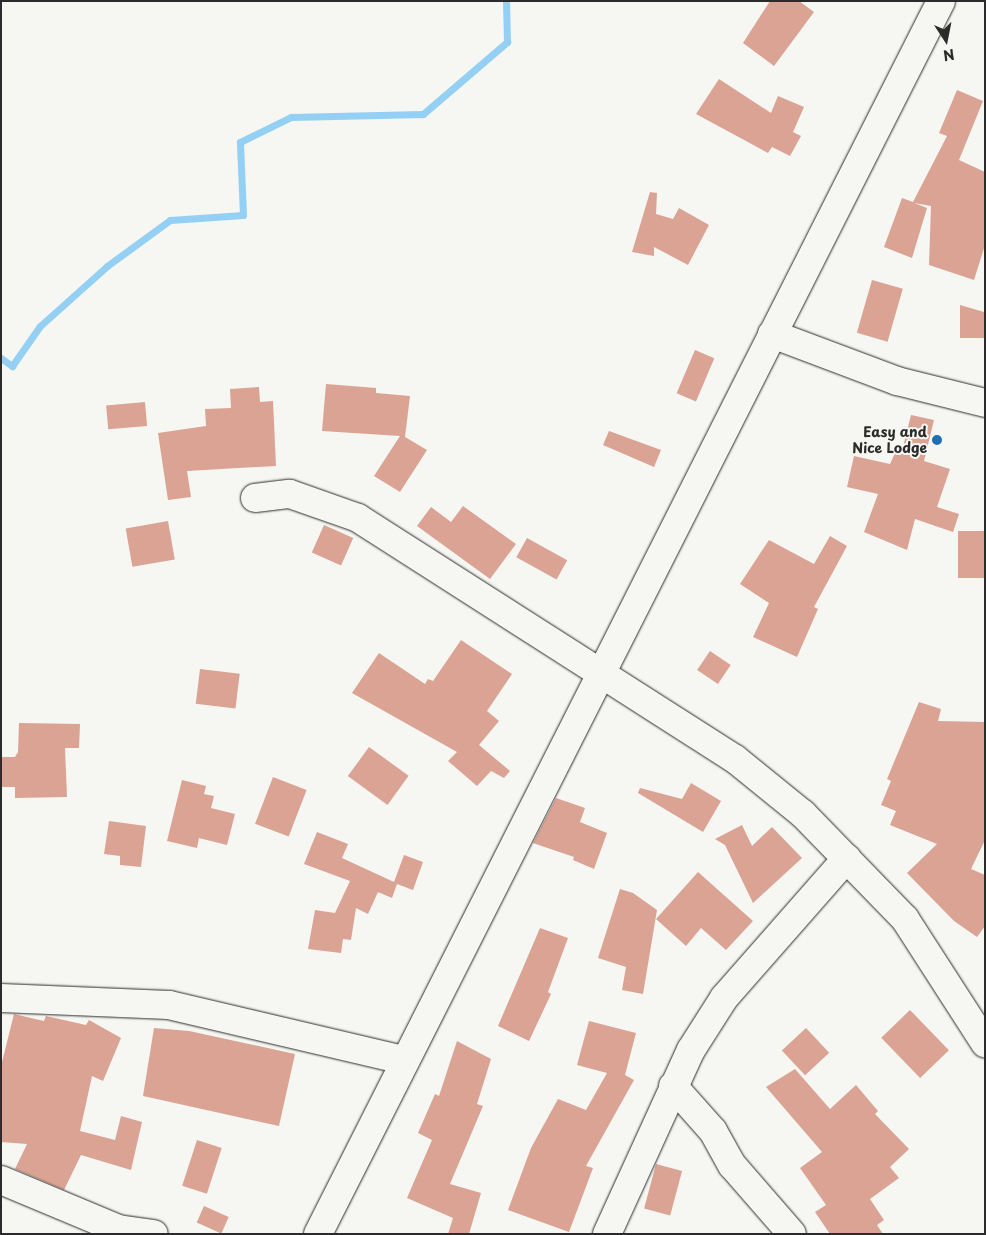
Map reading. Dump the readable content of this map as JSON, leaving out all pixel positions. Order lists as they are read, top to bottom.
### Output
{
  "places": ["Easy and Nice Lodge"],
  "north": "bottom"
}
